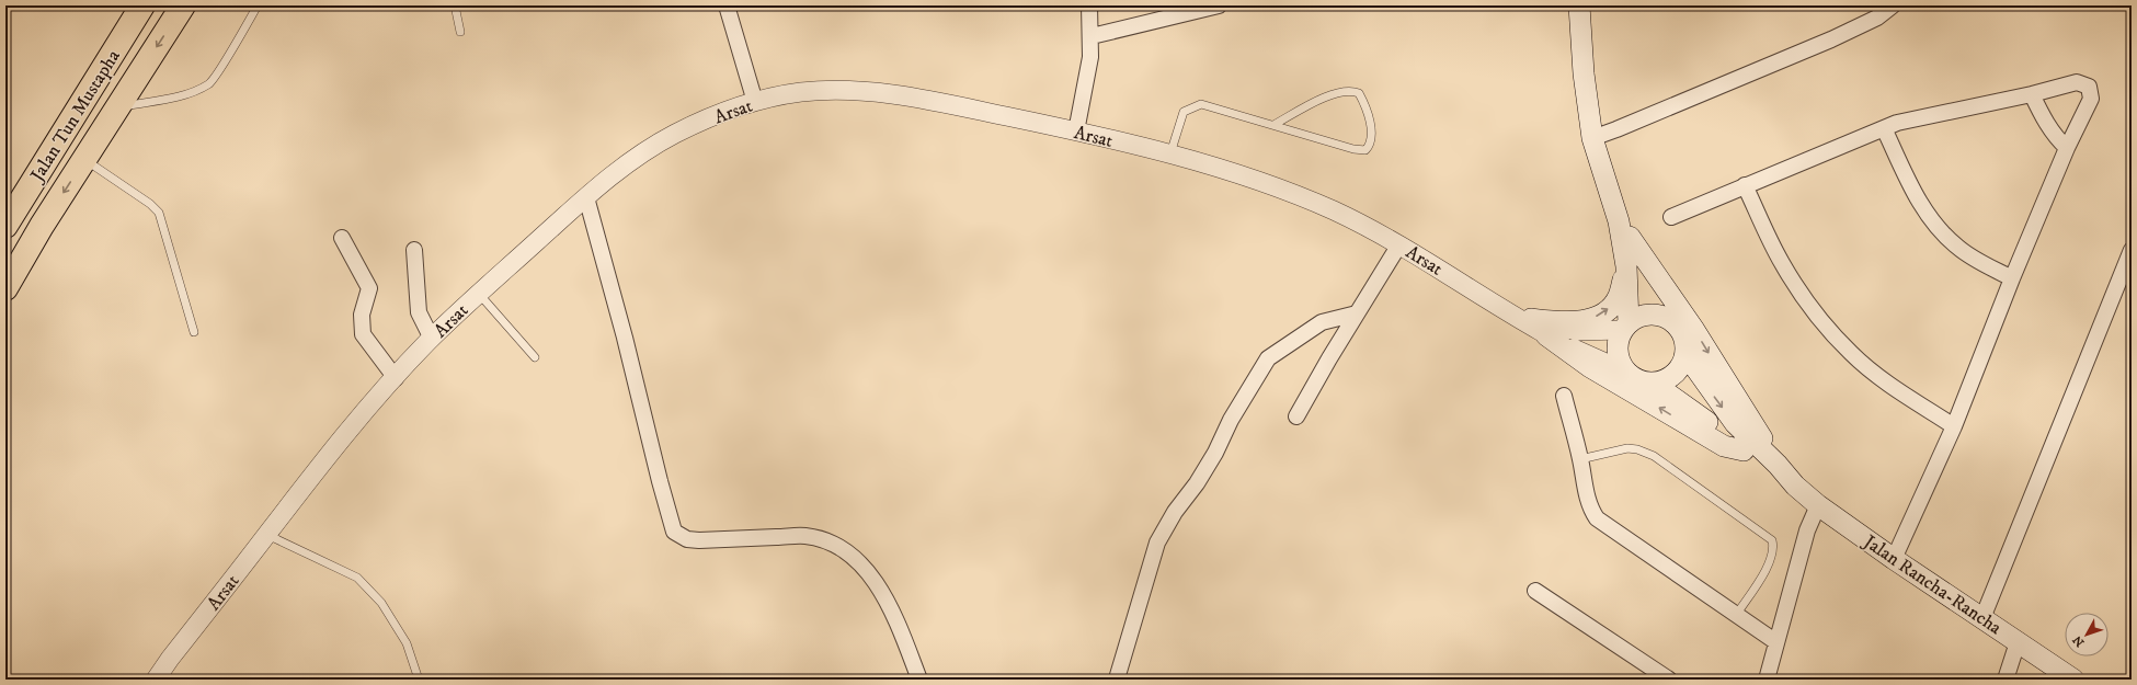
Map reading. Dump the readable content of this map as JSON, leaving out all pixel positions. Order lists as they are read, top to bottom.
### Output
{
  "streets": {
    "main road": ["Jalan Tun Mustapha", "Jalan Rancha-Rancha"],
    "street": ["Arsat"]
  },
  "north": "bottom left"
}
